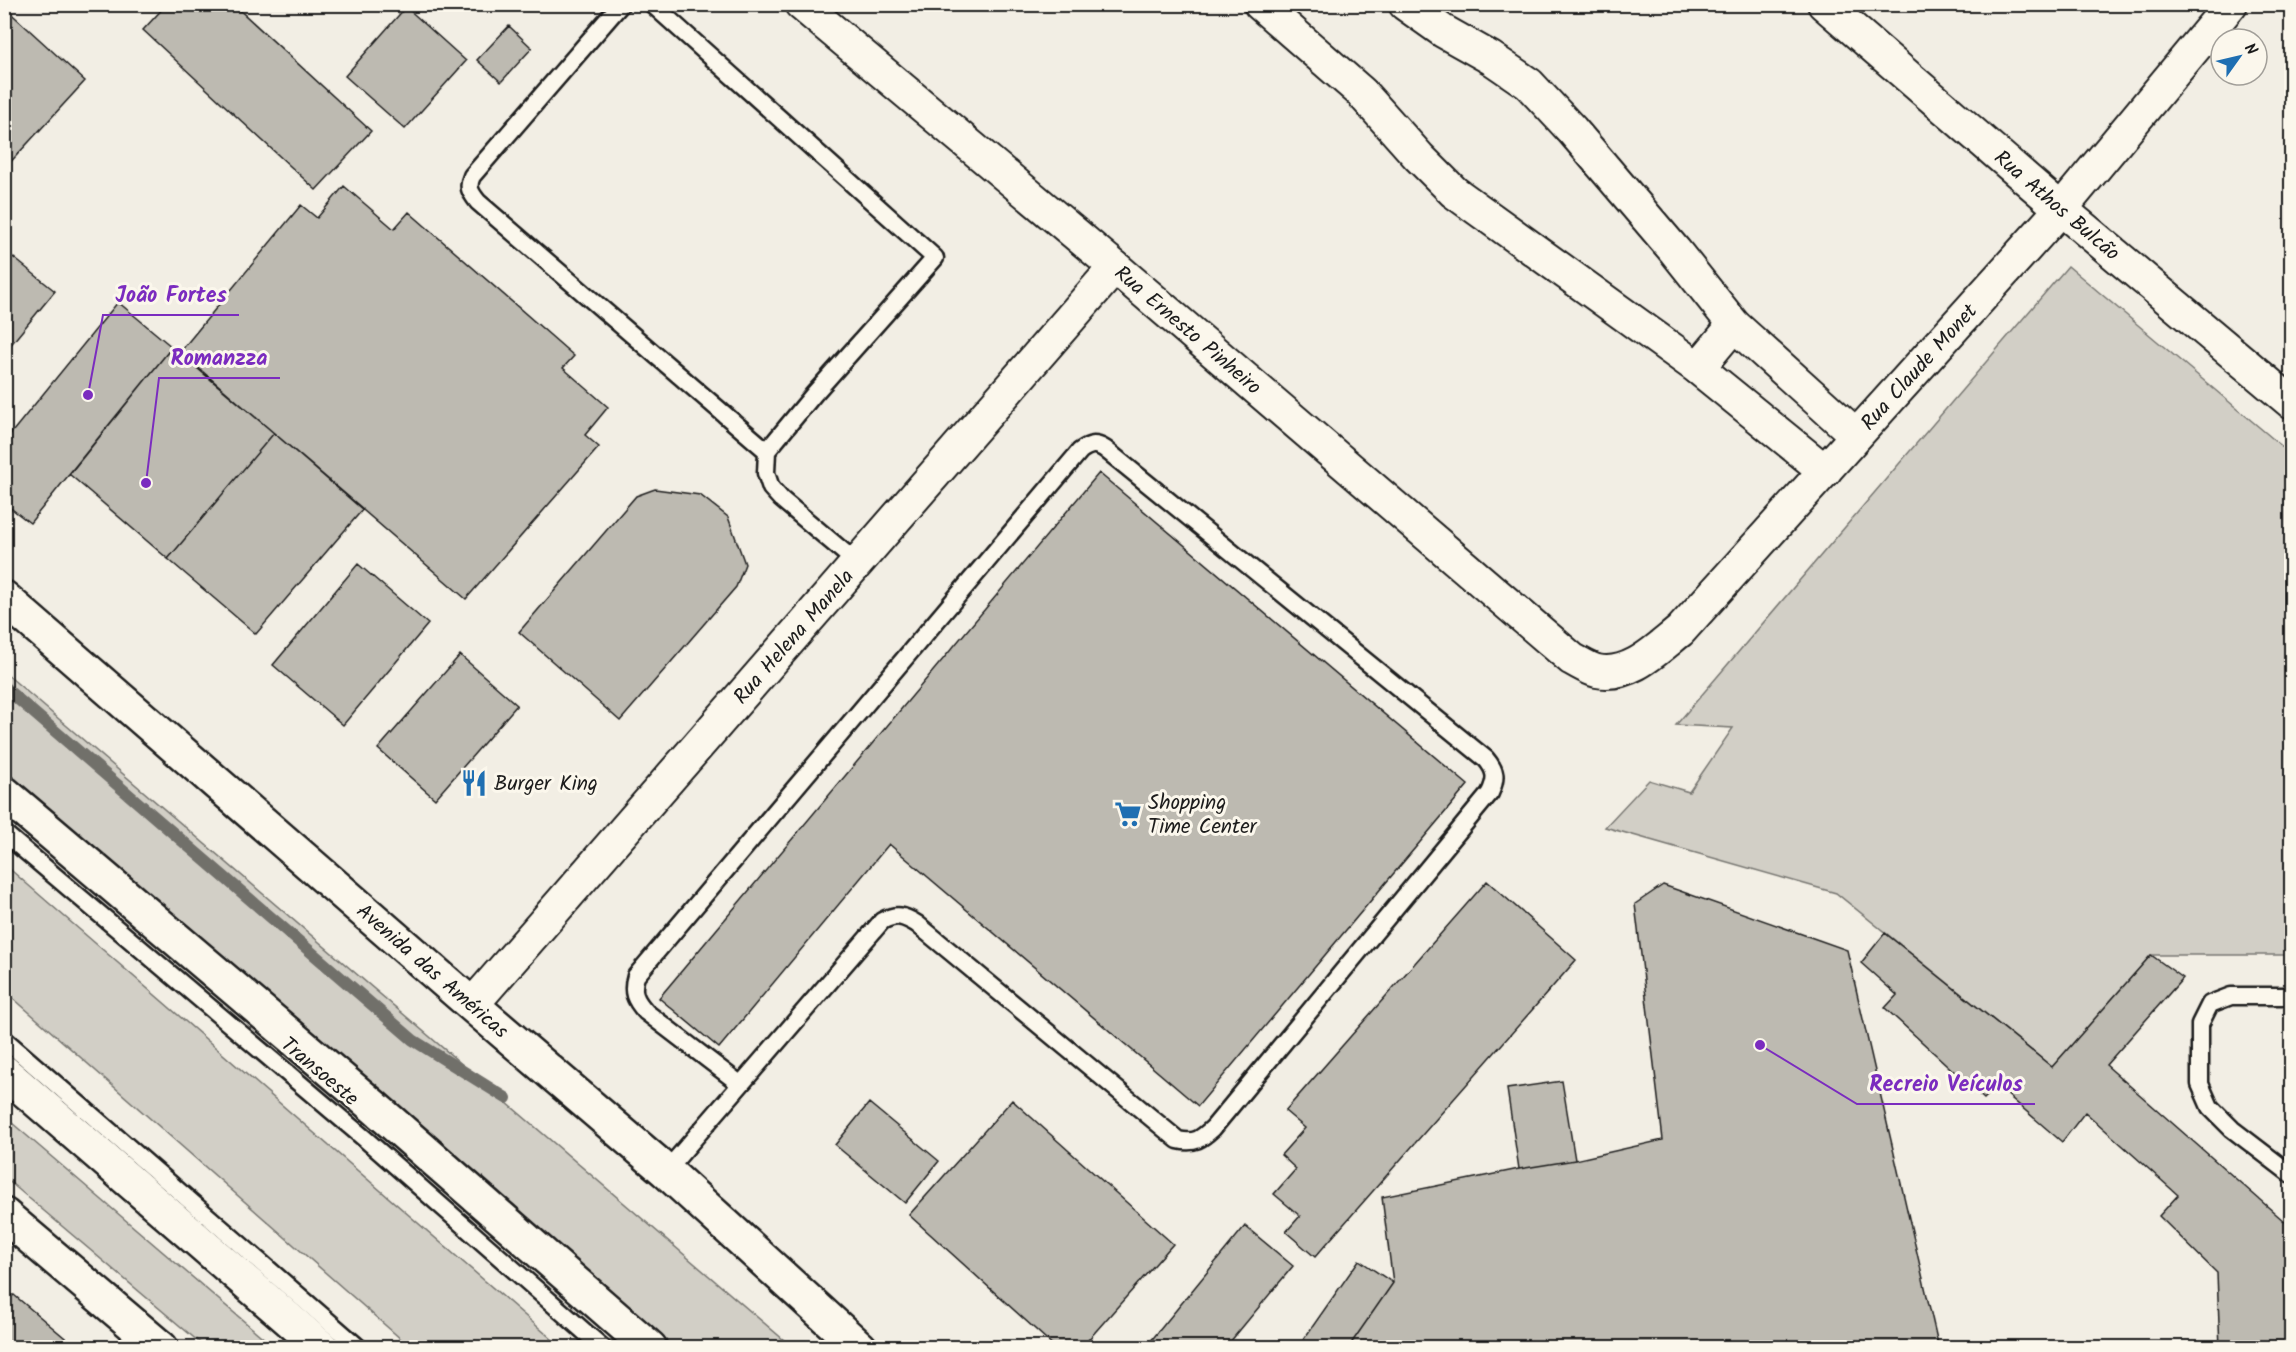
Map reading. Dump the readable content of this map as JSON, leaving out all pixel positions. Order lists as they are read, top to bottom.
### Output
{
  "streets": {
    "main road": ["Avenida das Américas"],
    "street": [
      "Rua Athos Bulcão",
      "Rua Ernesto Pinheiro",
      "Rua Claude Monet",
      "Rua Helena Manela"
    ],
    "lane": ["Transoeste"]
  },
  "crossings": [
    ["Rua Athos Bulcão", "Rua Claude Monet"],
    ["Rua Ernesto Pinheiro", "Rua Claude Monet"],
    ["Rua Ernesto Pinheiro", "Rua Helena Manela"],
    ["Rua Helena Manela", "Avenida das Américas"]
  ],
  "places": {
    "other": ["João Fortes", "Romanzza", "Recreio Veículos"],
    "restaurant": ["Burger King"],
    "supermarket": ["Shopping Time Center"]
  },
  "north": "top right"
}
